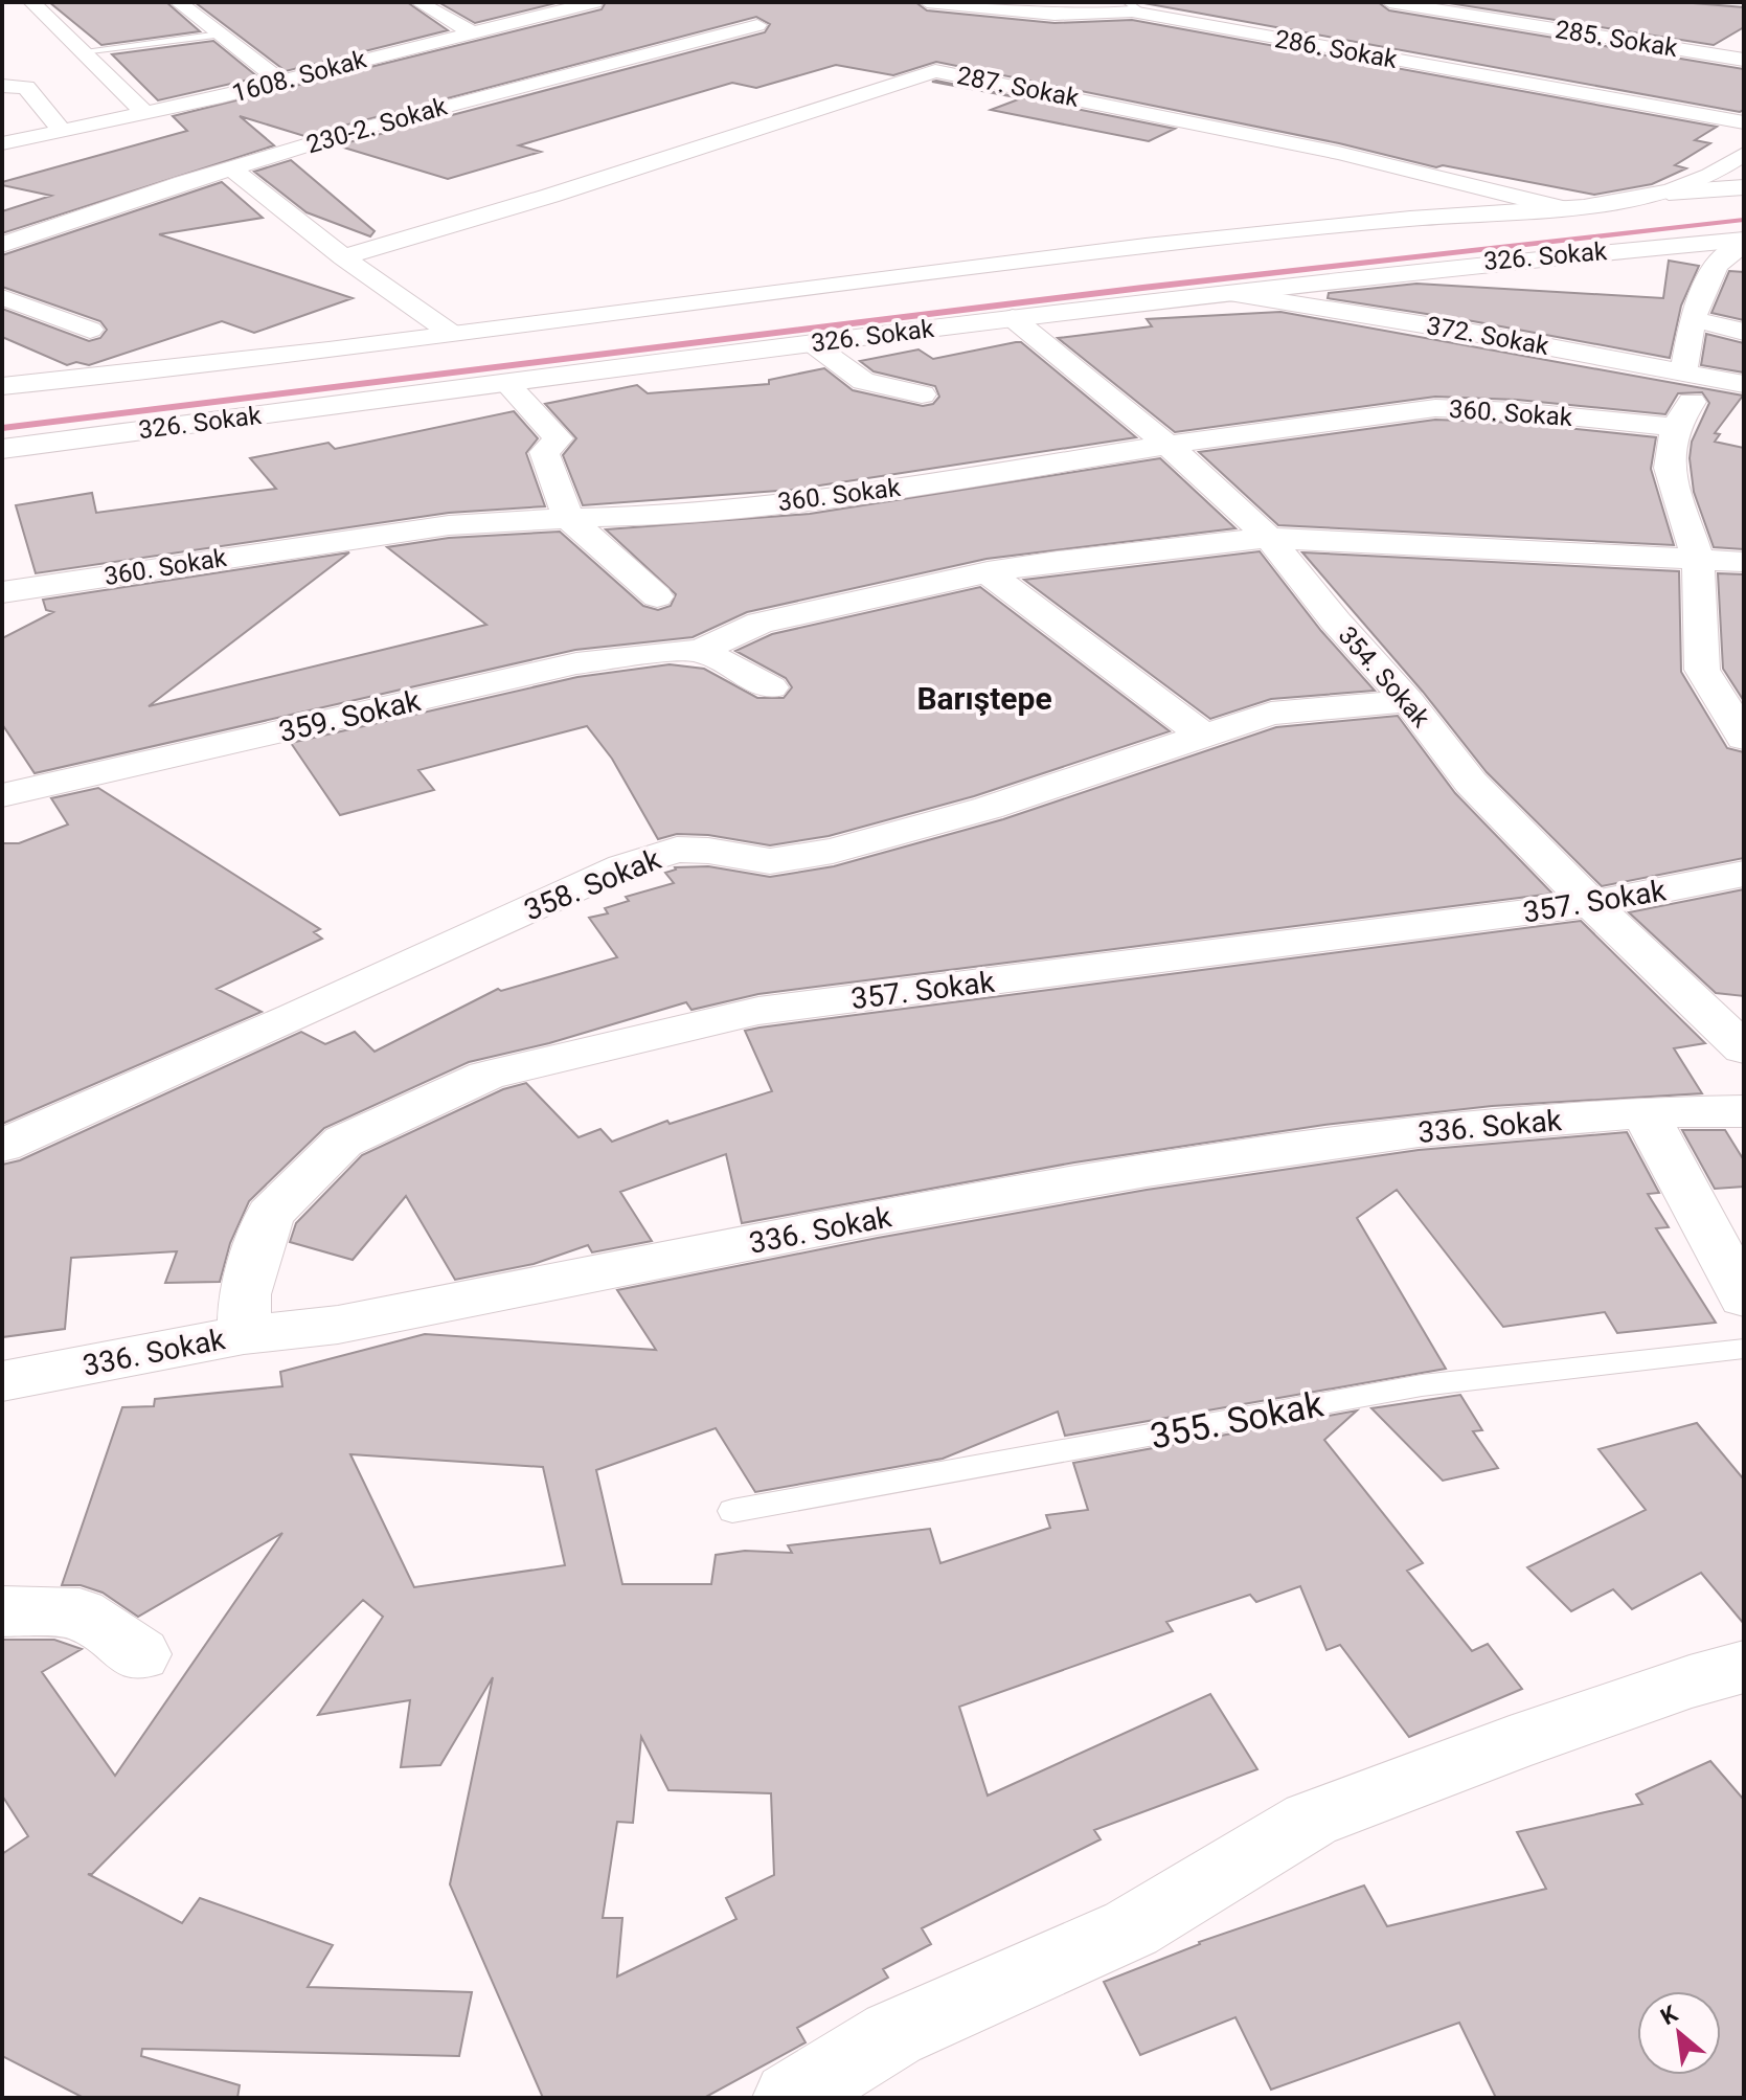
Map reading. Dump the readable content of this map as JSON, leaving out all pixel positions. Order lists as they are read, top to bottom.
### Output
{
  "streets": {
    "street": [
      "285. Sokak",
      "286. Sokak",
      "1608. Sokak",
      "287. Sokak",
      "230-2. Sokak",
      "326. Sokak",
      "372. Sokak",
      "360. Sokak",
      "354. Sokak",
      "359. Sokak",
      "358. Sokak",
      "357. Sokak",
      "336. Sokak"
    ],
    "lane": ["355. Sokak"]
  },
  "crossings": [
    ["287. Sokak", "326. Sokak"],
    ["326. Sokak", "372. Sokak"],
    ["326. Sokak", "354. Sokak"],
    ["360. Sokak", "354. Sokak"],
    ["354. Sokak", "358. Sokak"],
    ["354. Sokak", "357. Sokak"],
    ["357. Sokak", "336. Sokak"]
  ],
  "districts": ["Barıştepe"],
  "north": "top left"
}
